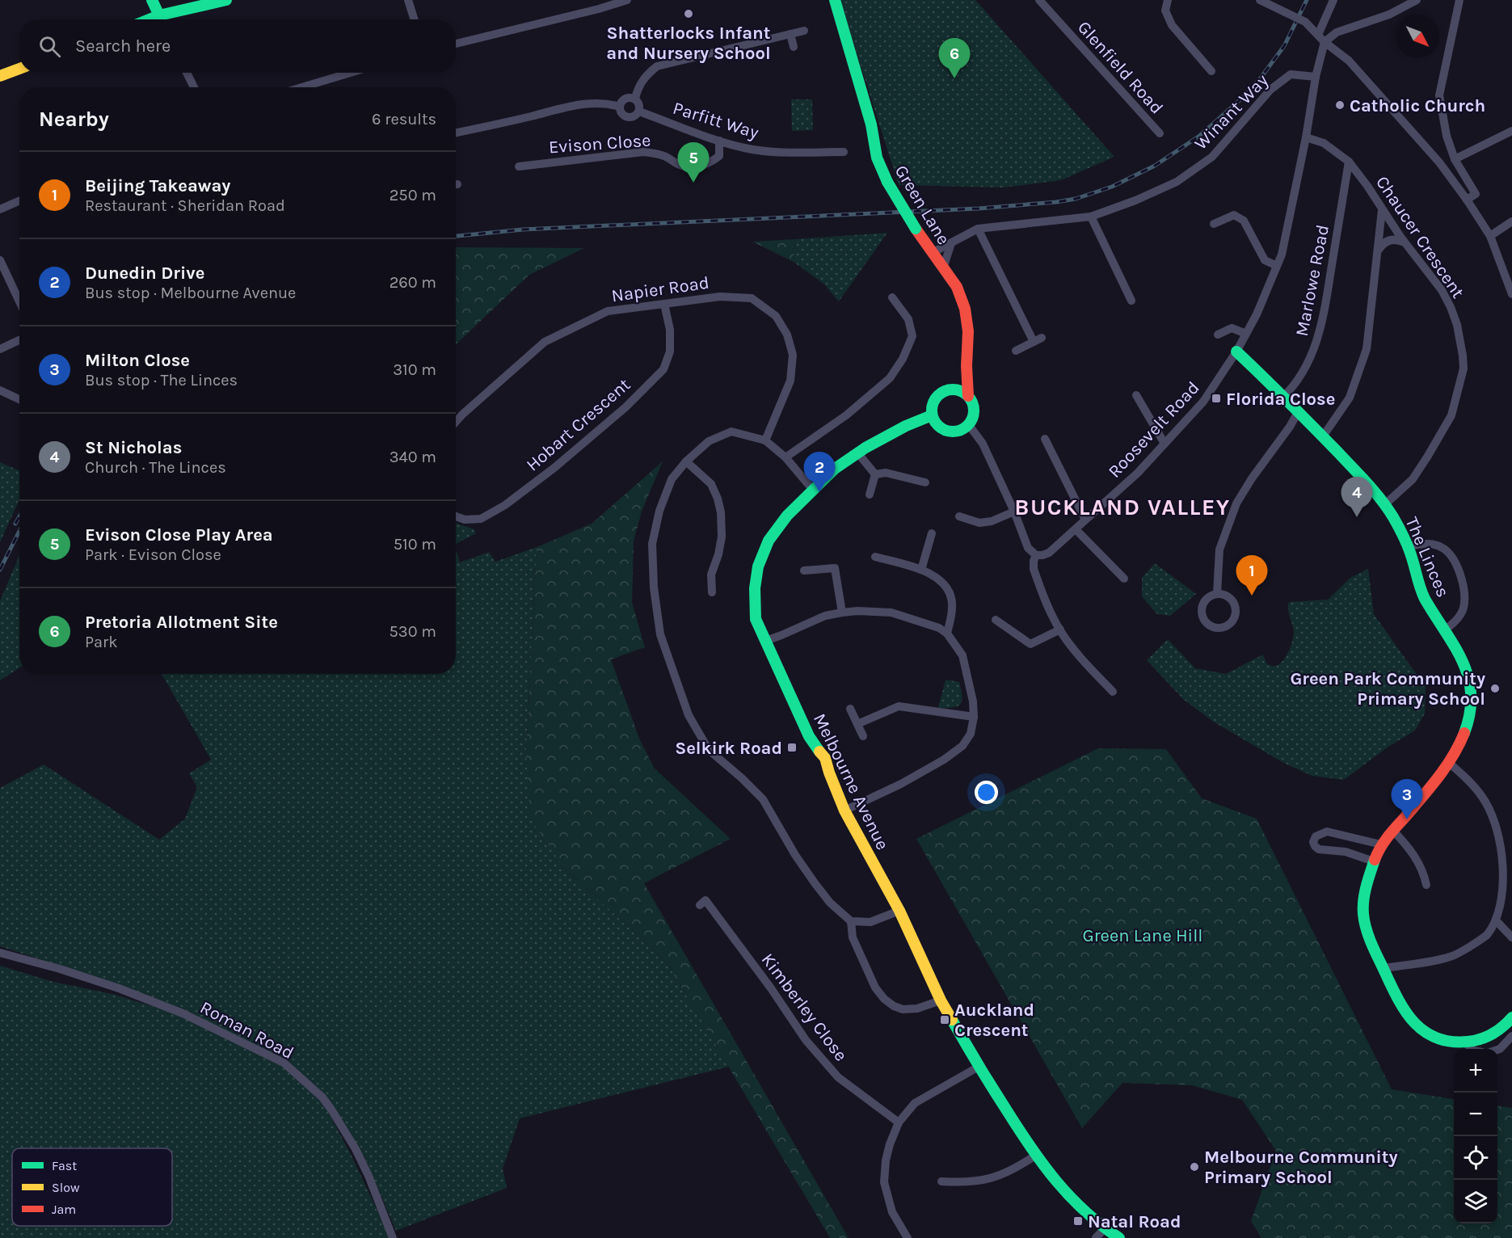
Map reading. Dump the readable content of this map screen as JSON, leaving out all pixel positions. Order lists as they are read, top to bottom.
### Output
{
  "streets": {
    "street": [
      "Glenfield Road",
      "Winant Way",
      "Parfitt Way",
      "Evison Close",
      "Green Lane",
      "Chaucer Crescent",
      "Marlowe Road",
      "Napier Road",
      "Hobart Crescent",
      "Roosevelt Road",
      "The Linces",
      "Melbourne Avenue",
      "Kimberley Close",
      "Roman Road"
    ]
  },
  "crossings": [
    ["Winant Way", "Green Lane"],
    ["Winant Way", "Roosevelt Road"],
    ["Parfitt Way", "Evison Close"],
    ["Green Lane", "Melbourne Avenue"],
    ["Chaucer Crescent", "Marlowe Road"],
    ["Chaucer Crescent", "Roosevelt Road"],
    ["Chaucer Crescent", "The Linces"],
    ["Marlowe Road", "The Linces"],
    ["Napier Road", "Hobart Crescent"],
    ["Roosevelt Road", "The Linces"]
  ],
  "districts": ["BUCKLAND VALLEY"],
  "parks": ["Green Lane Hill"],
  "places": {
    "other": [
      "Shatterlocks Infant and Nursery School",
      "Catholic Church",
      "Green Park Community Primary School",
      "Melbourne Community Primary School"
    ],
    "transit": [
      "Florida Close",
      "Selkirk Road",
      "Auckland Crescent",
      "Natal Road"
    ]
  },
  "legend": ["Fast", "Slow", "Jam"],
  "north": "bottom right",
  "page": {
    "search": "Search here",
    "pins": [
      "6",
      "5",
      "2",
      "4",
      "1",
      "3"
    ],
    "heading": ["Nearby", "6 results"],
    "list": [
      {
        "mark": "1",
        "name": "Beijing Takeaway",
        "note": "Restaurant · Sheridan Road",
        "value": "250 m"
      },
      {
        "mark": "2",
        "name": "Dunedin Drive",
        "note": "Bus stop · Melbourne Avenue",
        "value": "260 m"
      },
      {
        "mark": "3",
        "name": "Milton Close",
        "note": "Bus stop · The Linces",
        "value": "310 m"
      },
      {
        "mark": "4",
        "name": "St Nicholas",
        "note": "Church · The Linces",
        "value": "340 m"
      },
      {
        "mark": "5",
        "name": "Evison Close Play Area",
        "note": "Park · Evison Close",
        "value": "510 m"
      },
      {
        "mark": "6",
        "name": "Pretoria Allotment Site",
        "note": "Park",
        "value": "530 m"
      }
    ],
    "map_buttons": ["+", "−"]
  }
}
